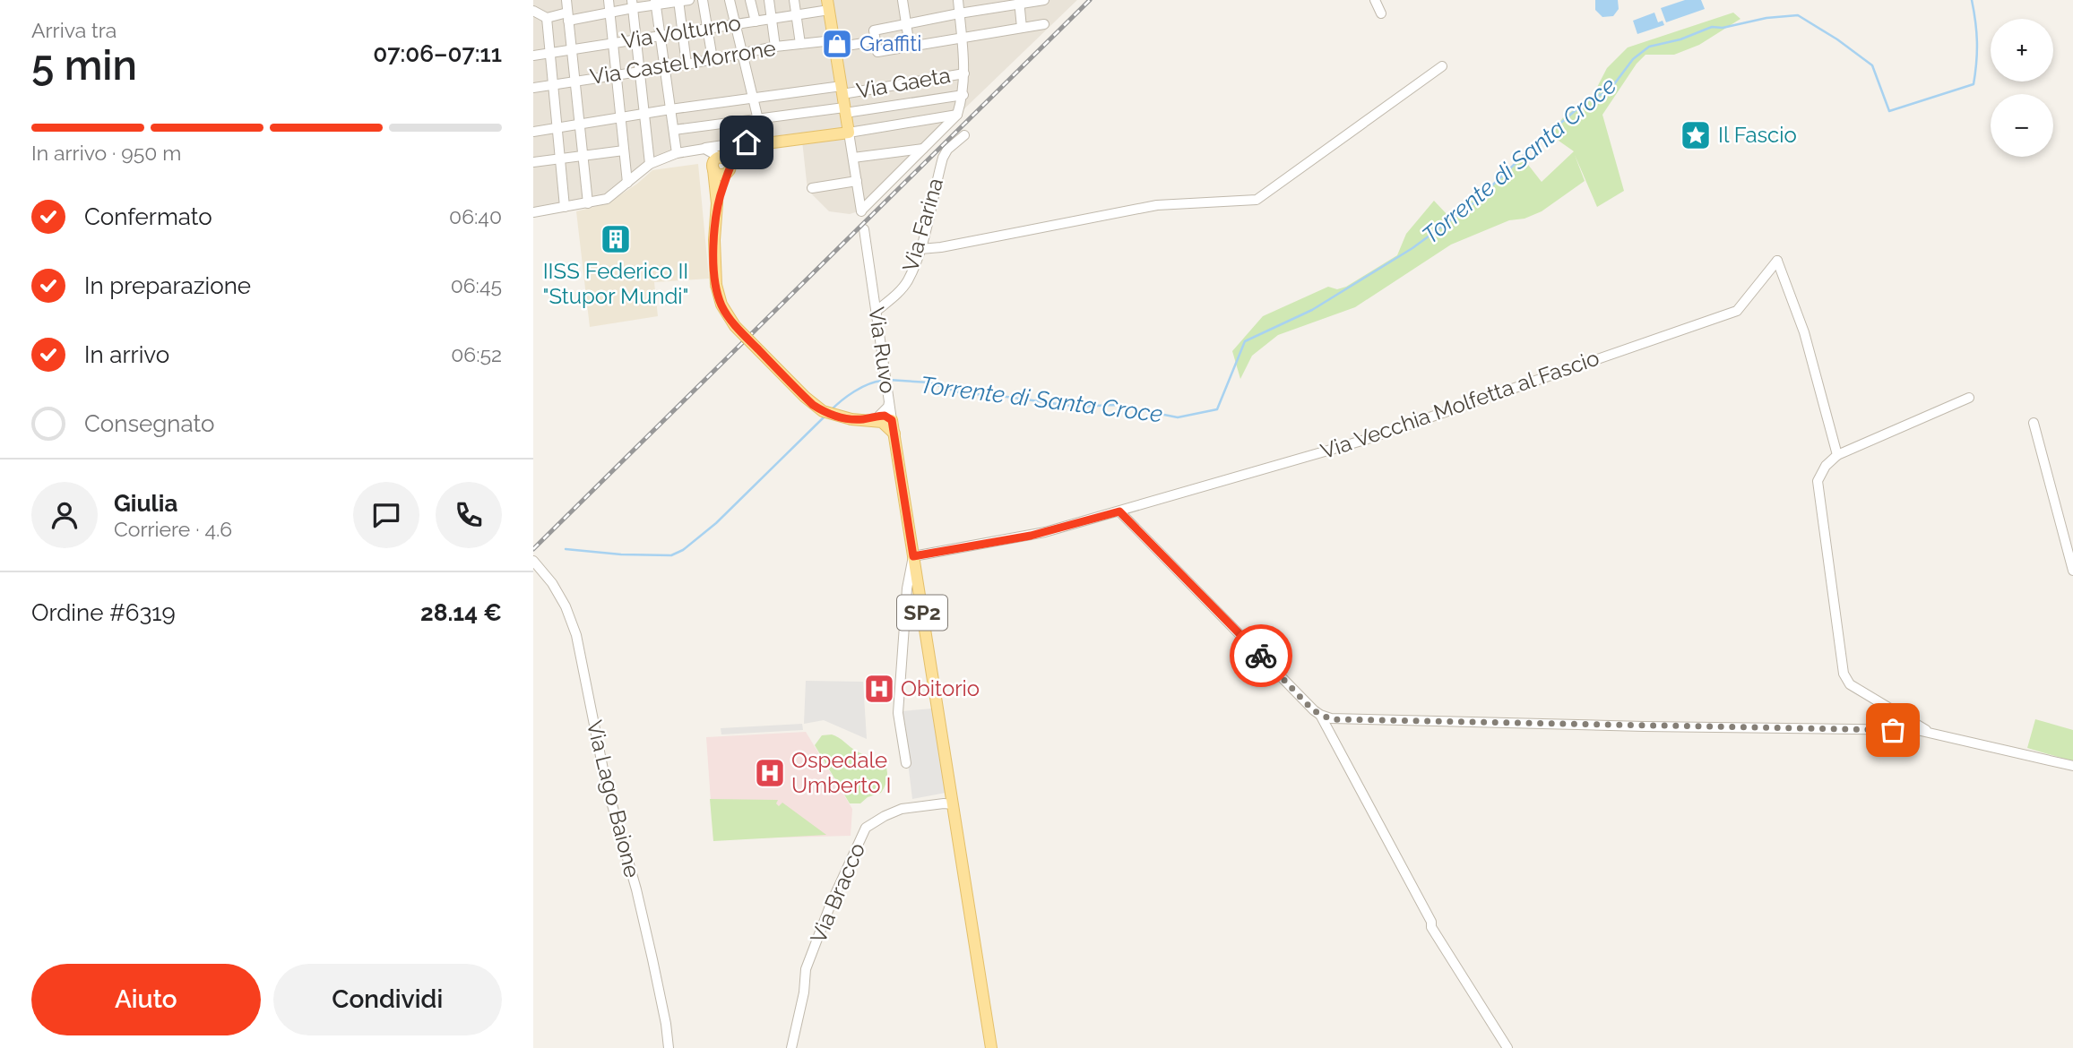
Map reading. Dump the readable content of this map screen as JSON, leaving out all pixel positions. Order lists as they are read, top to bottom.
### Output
{
  "streets": {
    "main road": ["Via Ruvo", "SP2"],
    "street": [
      "Via Volturno",
      "Via Castel Morrone",
      "Via Gaeta",
      "Via Farina",
      "Via Vecchia Molfetta al Fascio",
      "Via Lago Baione",
      "Via Bracco"
    ]
  },
  "crossings": [
    ["Via Farina", "Via Ruvo"],
    ["Via Ruvo", "Via Vecchia Molfetta al Fascio"],
    ["Via Ruvo", "SP2"],
    ["Via Ruvo", "Via Bracco"],
    ["SP2", "Via Bracco"]
  ],
  "water": ["Torrente di Santa Croce"],
  "places": {
    "shop": ["Graffiti"],
    "place": ["Il Fascio"],
    "building": ["IISS Federico II \"Stupor Mundi\""],
    "hospital": ["Obitorio", "Ospedale Umberto I"]
  },
  "page": {
    "heading": ["5 min", "Arriva tra", "07:06–07:11"],
    "panel": [
      "Giulia",
      "Corriere · 4.6",
      "Ordine #6319",
      "28.14 €"
    ],
    "map_buttons": ["+", "−"],
    "bar": "In arrivo · 950 m",
    "list": [
      ["Confermato", "06:40"],
      ["In preparazione", "06:45"],
      ["In arrivo", "06:52"],
      "Consegnato"
    ],
    "buttons": ["Aiuto", "Condividi"]
  }
}
